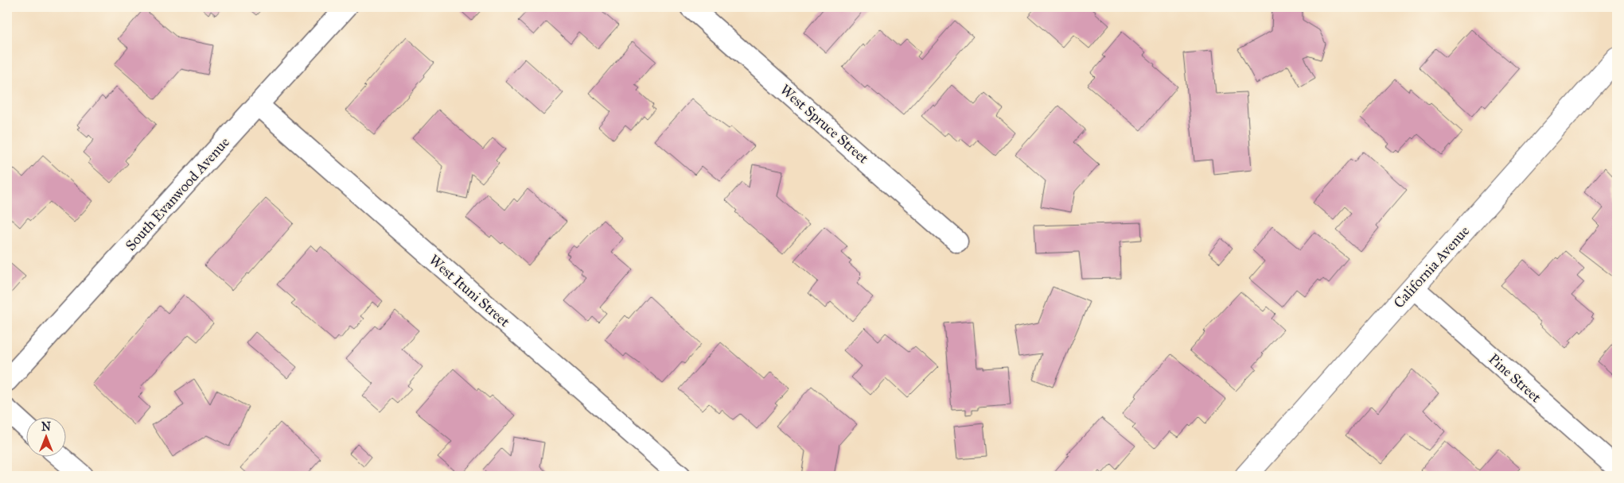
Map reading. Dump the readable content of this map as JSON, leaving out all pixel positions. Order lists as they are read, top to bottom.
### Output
{
  "streets": {
    "street": [
      "West Spruce Street",
      "South Evanwood Avenue",
      "California Avenue",
      "West Ituni Street",
      "Pine Street"
    ]
  },
  "crossings": [
    ["South Evanwood Avenue", "West Ituni Street"],
    ["California Avenue", "Pine Street"]
  ],
  "north": "top"
}
